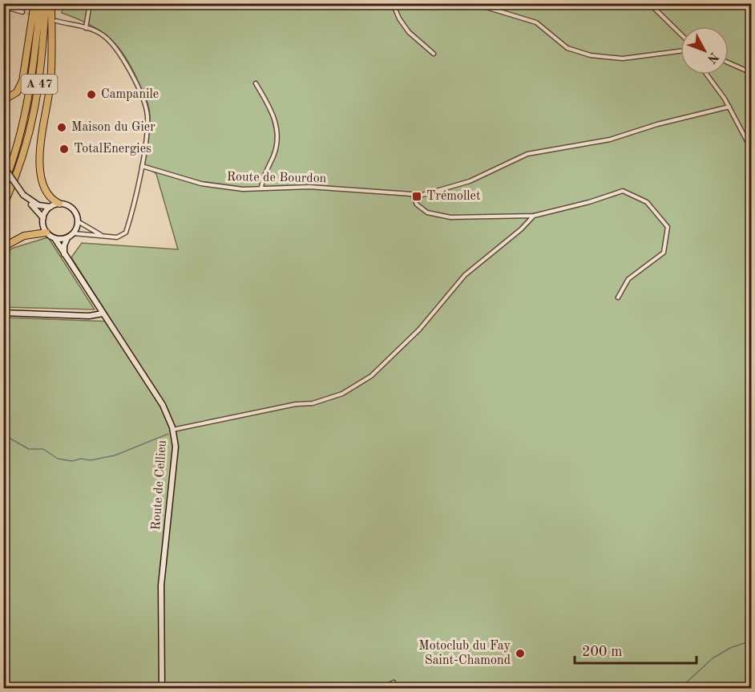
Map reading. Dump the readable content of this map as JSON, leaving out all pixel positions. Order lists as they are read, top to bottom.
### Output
{
  "streets": {
    "highway": ["A 47"],
    "main road": ["Route de Cellieu"],
    "street": ["Route de Bourdon"]
  },
  "places": {
    "other": [
      "Campanile",
      "Maison du Gier",
      "TotalEnergies",
      "Motoclub du Fay Saint-Chamond"
    ],
    "transit": ["Trémollet"]
  },
  "scale_bar": "200 m",
  "north": "bottom right"
}
